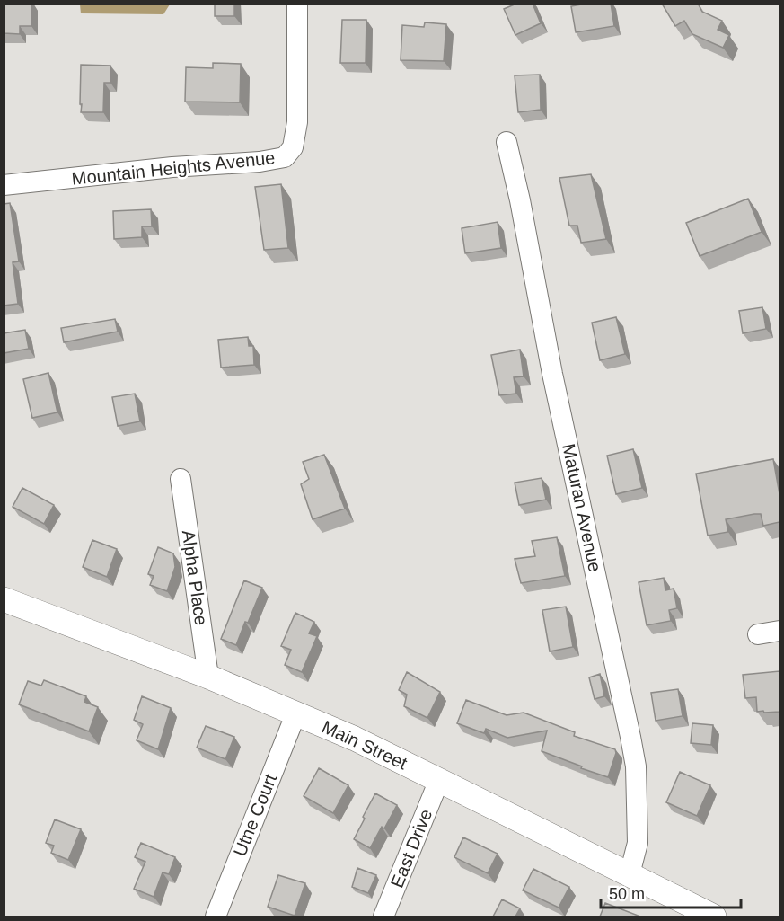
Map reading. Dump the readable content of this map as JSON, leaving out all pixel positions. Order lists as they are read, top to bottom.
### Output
{
  "streets": {
    "main road": ["Main Street"],
    "street": [
      "Mountain Heights Avenue",
      "Maturan Avenue",
      "Alpha Place",
      "Utne Court",
      "East Drive"
    ]
  },
  "crossings": [
    ["Maturan Avenue", "Main Street"],
    ["Alpha Place", "Main Street"],
    ["Main Street", "Utne Court"],
    ["Main Street", "East Drive"]
  ],
  "scale_bar": "50 m"
}
